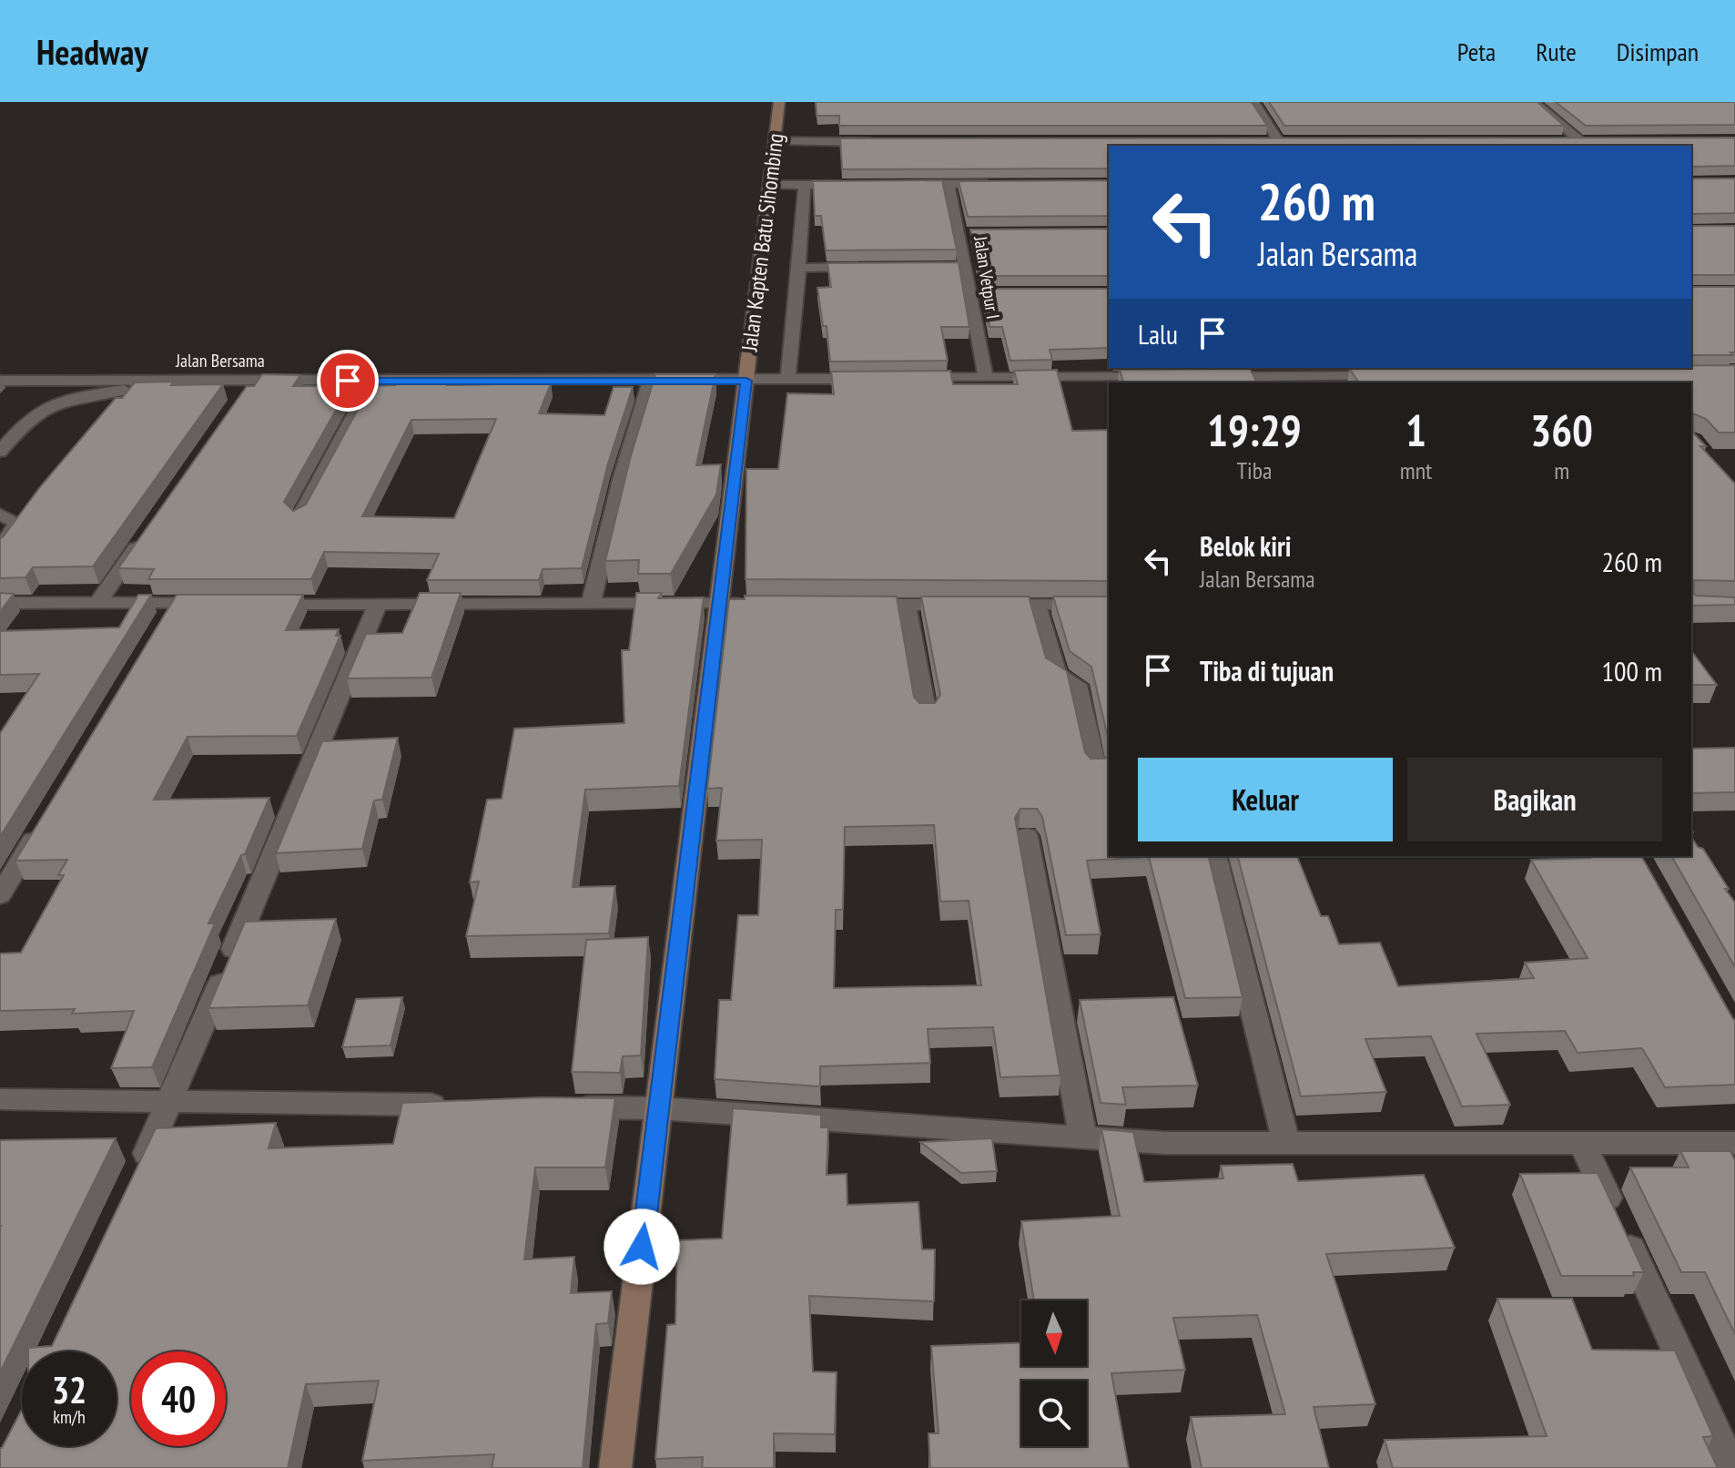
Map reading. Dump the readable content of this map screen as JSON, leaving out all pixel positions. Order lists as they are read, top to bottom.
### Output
{
  "streets": {
    "street": ["Jalan Kapten Batu Sihombing", "Jalan Vetpur I", "Jalan Bersama"]
  },
  "crossings": [
    ["Jalan Kapten Batu Sihombing", "Jalan Bersama"]
  ],
  "north": "bottom",
  "page": {
    "header": "Headway",
    "nav": ["Peta", "Rute", "Disimpan"],
    "turn": ["260 m", "Jalan Bersama"],
    "then": "Lalu",
    "eta": [
      "19:29",
      "Tiba",
      "1",
      "mnt",
      "360",
      "m"
    ],
    "list": [
      {
        "name": "Belok kiri",
        "note": "Jalan Bersama",
        "value": "260 m"
      },
      {
        "name": "Tiba di tujuan",
        "value": "100 m"
      }
    ],
    "buttons": ["Keluar", "Bagikan"],
    "speed": "32 km/h",
    "limit": "40"
  }
}
